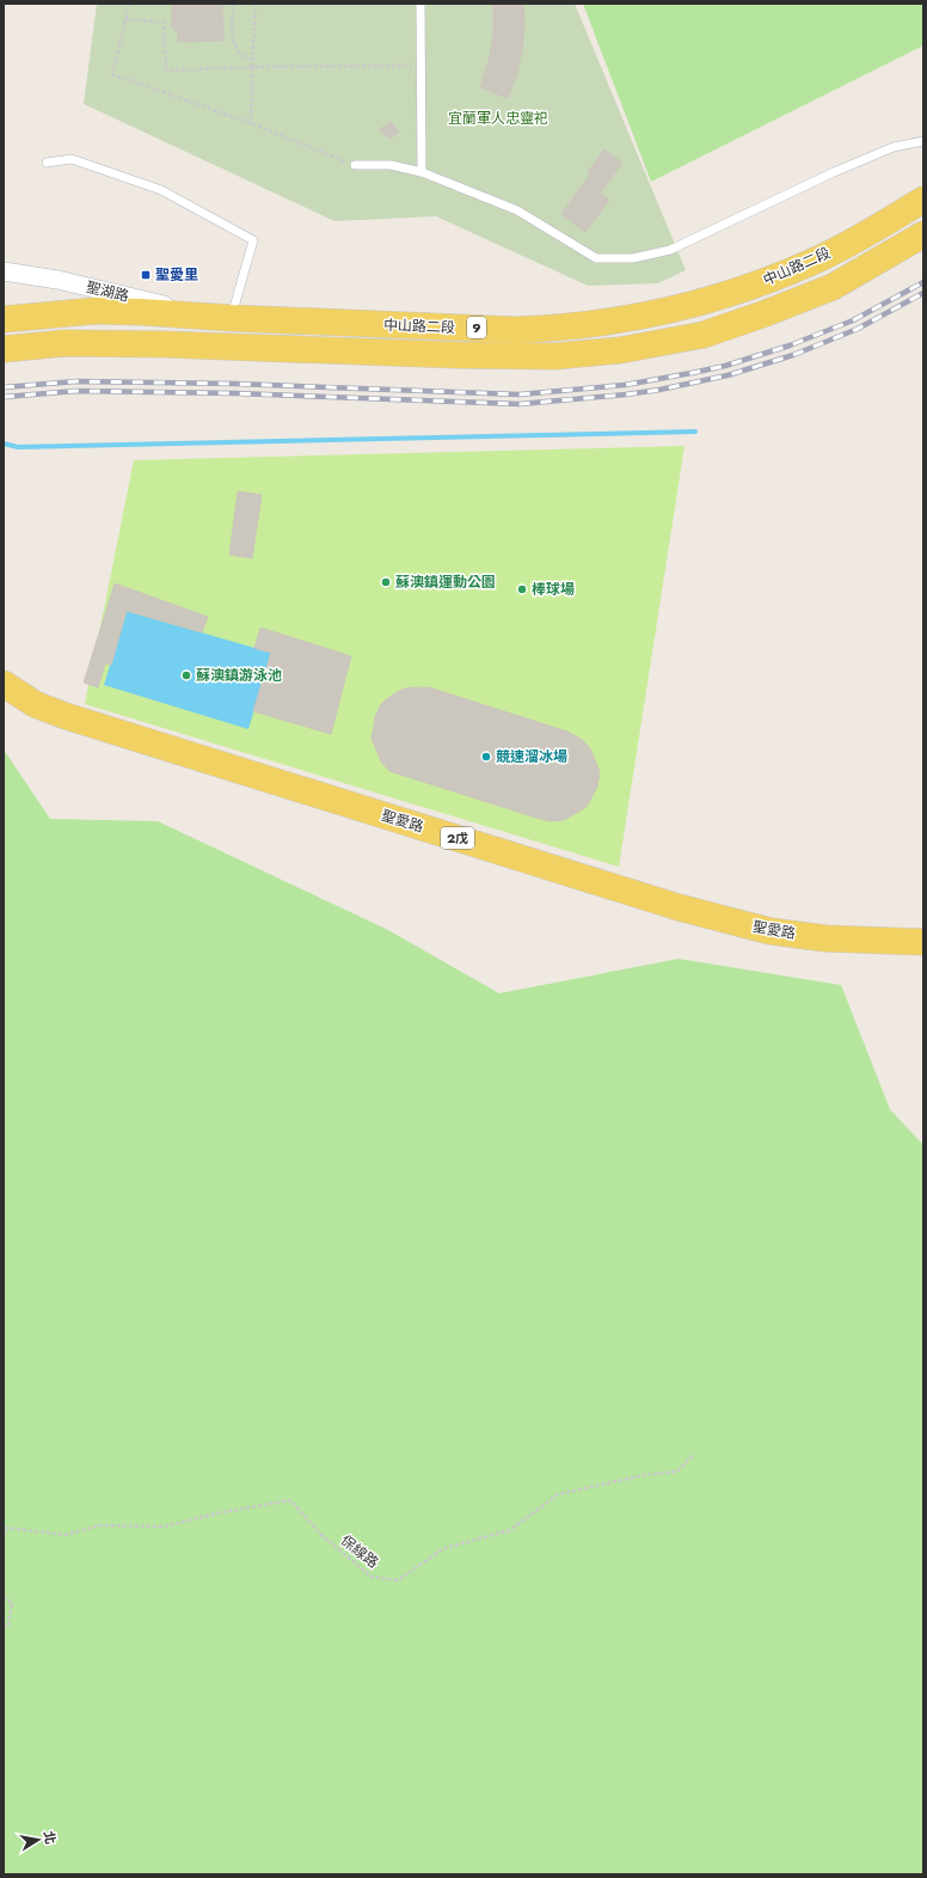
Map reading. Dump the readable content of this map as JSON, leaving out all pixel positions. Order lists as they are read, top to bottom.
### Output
{
  "streets": {
    "main road": [
      "中山路二段",
      "9",
      "聖愛路",
      "2戊"
    ],
    "street": ["聖湖路"],
    "path": ["保線路"]
  },
  "crossings": [
    ["中山路二段", "聖湖路"]
  ],
  "parks": ["宜蘭軍人忠靈祀"],
  "places": {
    "transit": ["聖愛里"],
    "other": [
      "蘇澳鎮運動公園",
      "棒球場",
      "蘇澳鎮游泳池",
      "競速溜冰場"
    ]
  },
  "north": "right"
}
